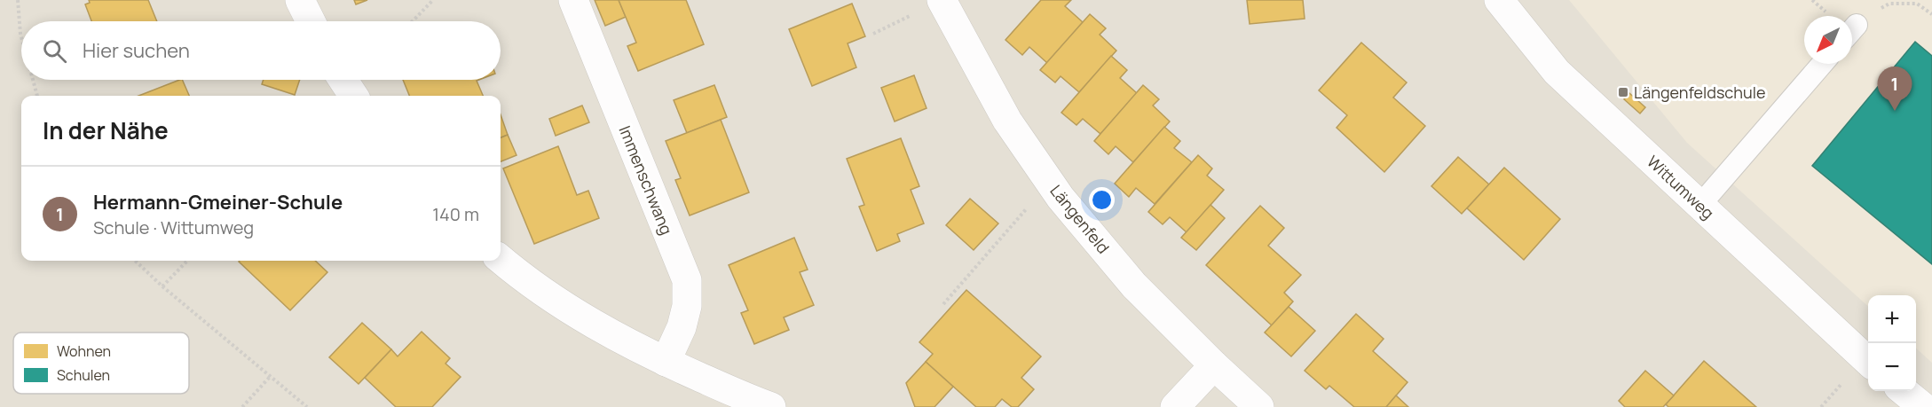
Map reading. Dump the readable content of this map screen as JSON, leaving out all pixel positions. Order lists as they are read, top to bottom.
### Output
{
  "streets": {
    "street": ["Immenschwang", "Wittumweg", "Längenfeld"]
  },
  "places": {
    "transit": ["Längenfeldschule"]
  },
  "legend": ["Wohnen", "Schulen"],
  "north": "bottom left",
  "page": {
    "search": "Hier suchen",
    "pins": "1",
    "heading": "In der Nähe",
    "list": [
      {
        "mark": "1",
        "name": "Hermann-Gmeiner-Schule",
        "note": "Schule · Wittumweg",
        "value": "140 m"
      }
    ],
    "map_buttons": ["+", "−"]
  }
}
